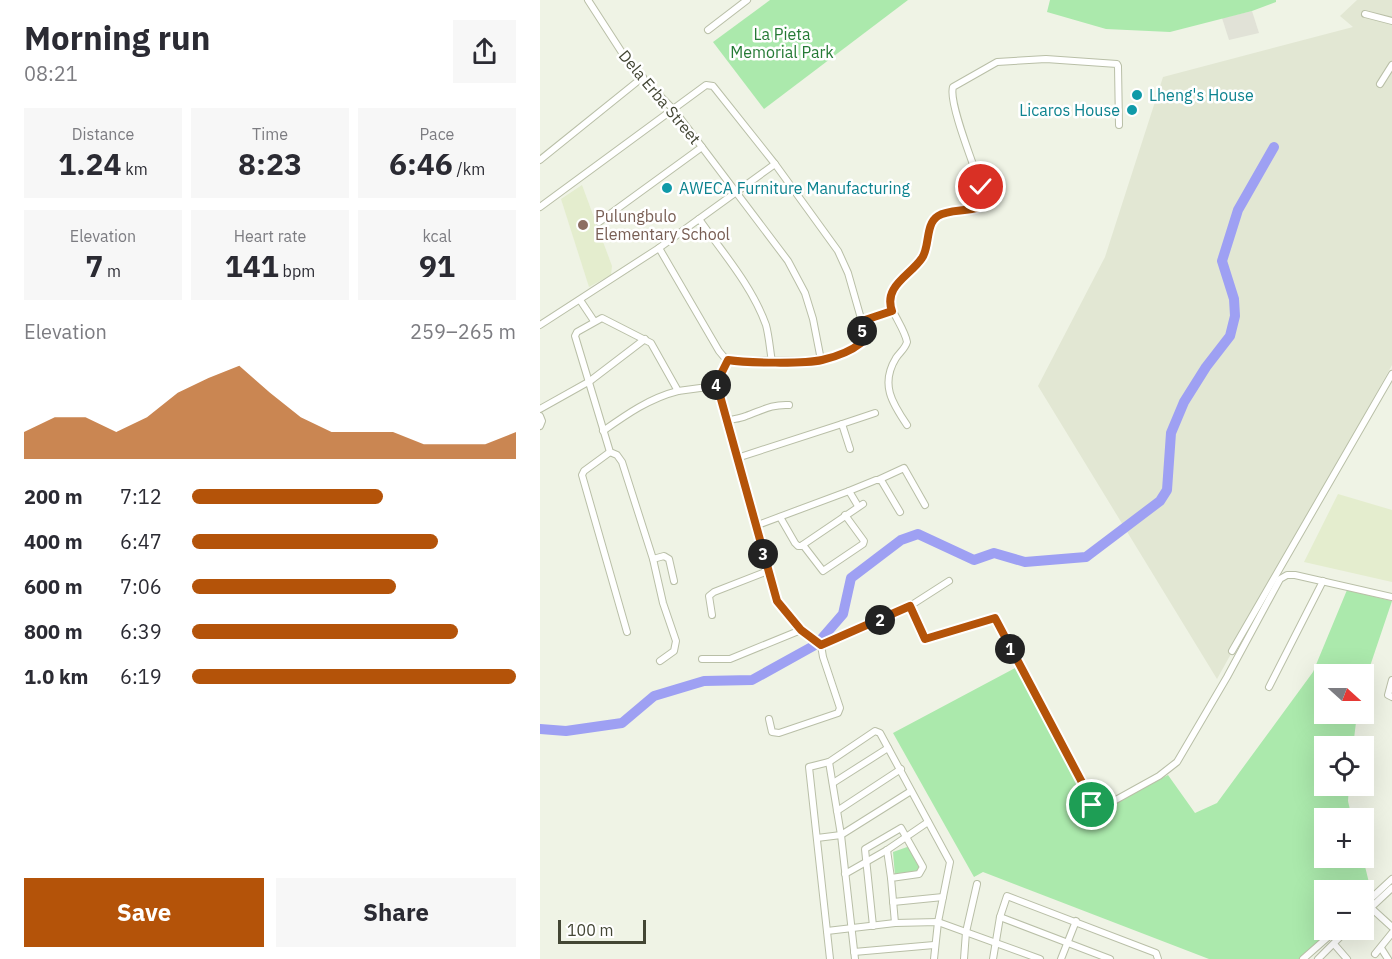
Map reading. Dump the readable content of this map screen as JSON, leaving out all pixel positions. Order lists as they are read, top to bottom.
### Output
{
  "streets": {
    "street": ["Dela Erba Street"]
  },
  "parks": ["La Pieta Memorial Park"],
  "places": [
    "Lheng's House",
    "Licaros House",
    "AWECA Furniture Manufacturing",
    "Pulungbulo Elementary School"
  ],
  "scale_bar": "100 m",
  "north": "right",
  "page": {
    "heading": ["Morning run", "08:21"],
    "stats": [
      ["Distance", "1.24 km"],
      ["Time", "8:23"],
      ["Pace", "6:46 /km"],
      ["Elevation", "7 m"],
      ["Heart rate", "141 bpm"],
      ["kcal", "91"]
    ],
    "chart": ["Elevation", "259–265 m"],
    "pins": [
      "5",
      "4",
      "3",
      "2",
      "1"
    ],
    "list": [
      {
        "name": "200 m",
        "note": "7:12"
      },
      {
        "name": "400 m",
        "note": "6:47"
      },
      {
        "name": "600 m",
        "note": "7:06"
      },
      {
        "name": "800 m",
        "note": "6:39"
      },
      {
        "name": "1.0 km",
        "note": "6:19"
      }
    ],
    "map_buttons": ["+", "−"],
    "buttons": ["Save", "Share"],
    "scale": "100 m"
  }
}
